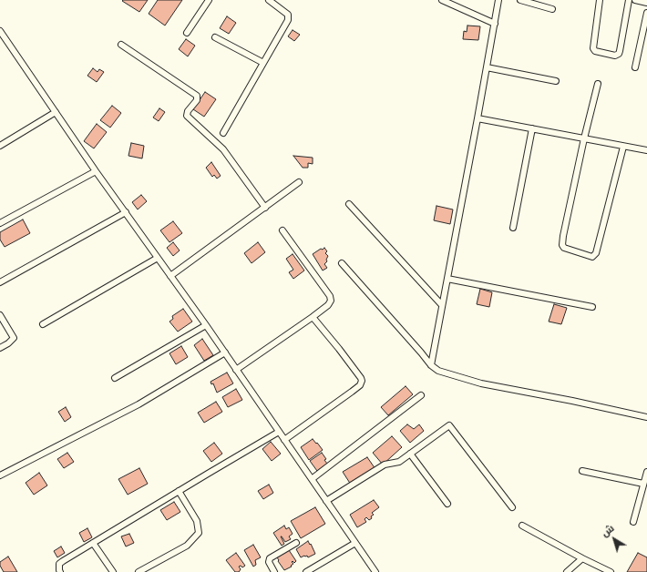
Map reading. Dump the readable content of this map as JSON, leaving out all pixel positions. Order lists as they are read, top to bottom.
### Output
{
  "north": "top left"
}
